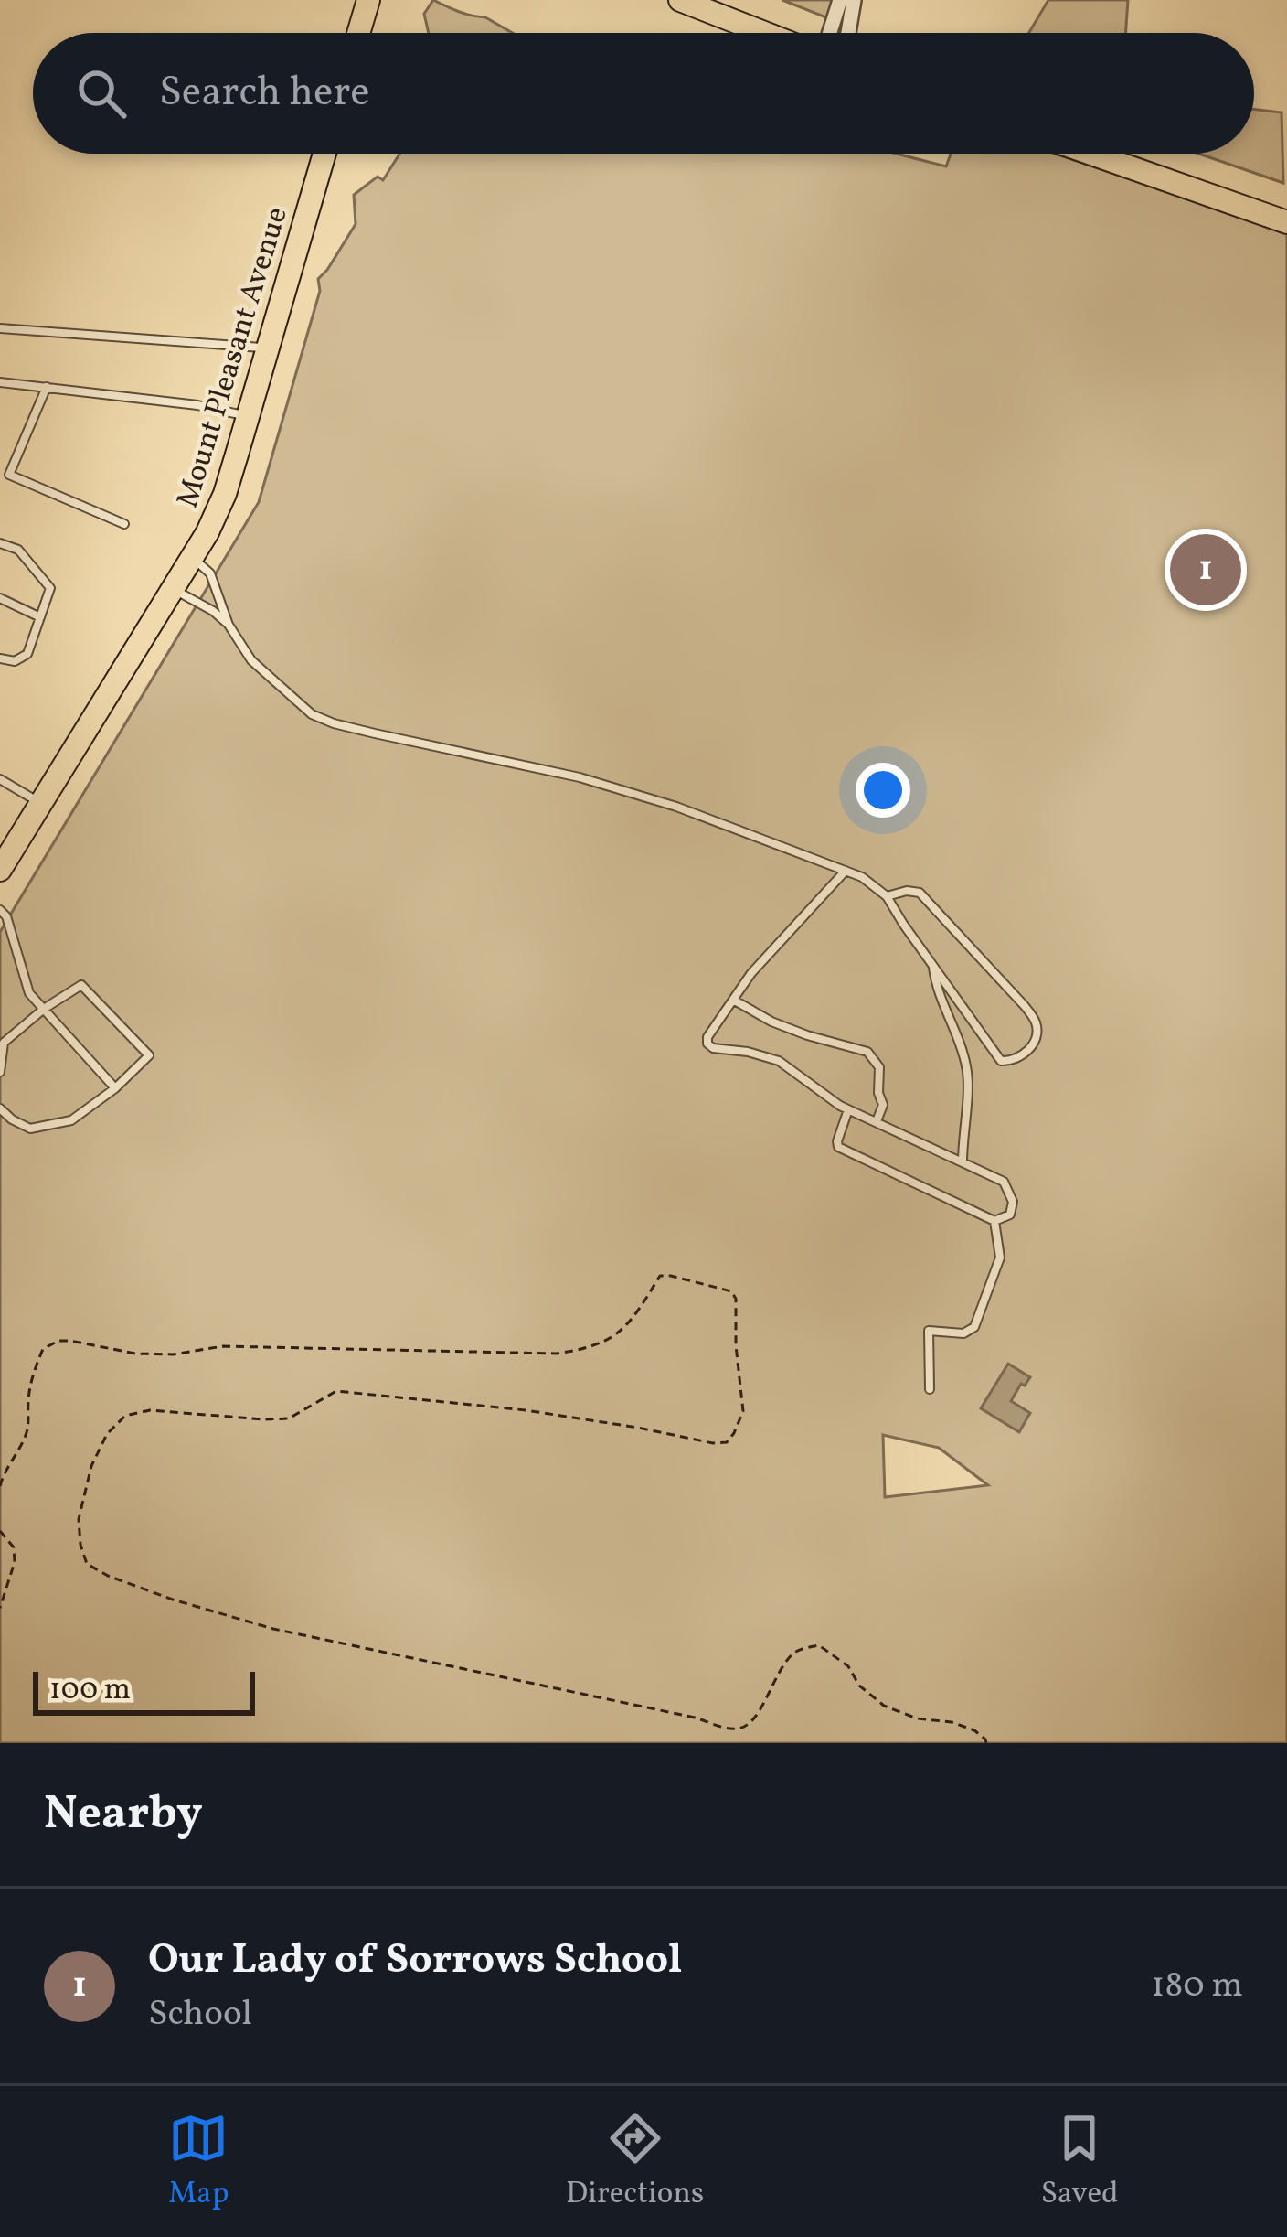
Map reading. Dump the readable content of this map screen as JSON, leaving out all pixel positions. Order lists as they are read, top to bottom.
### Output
{
  "streets": {
    "main road": ["Mount Pleasant Avenue"]
  },
  "scale_bar": "100 m",
  "page": {
    "search": "Search here",
    "pins": "1",
    "scale": "100 m",
    "heading": "Nearby",
    "list": [
      {
        "mark": "1",
        "name": "Our Lady of Sorrows School",
        "note": "School",
        "value": "180 m"
      }
    ],
    "nav": ["Map", "Directions", "Saved"]
  }
}
